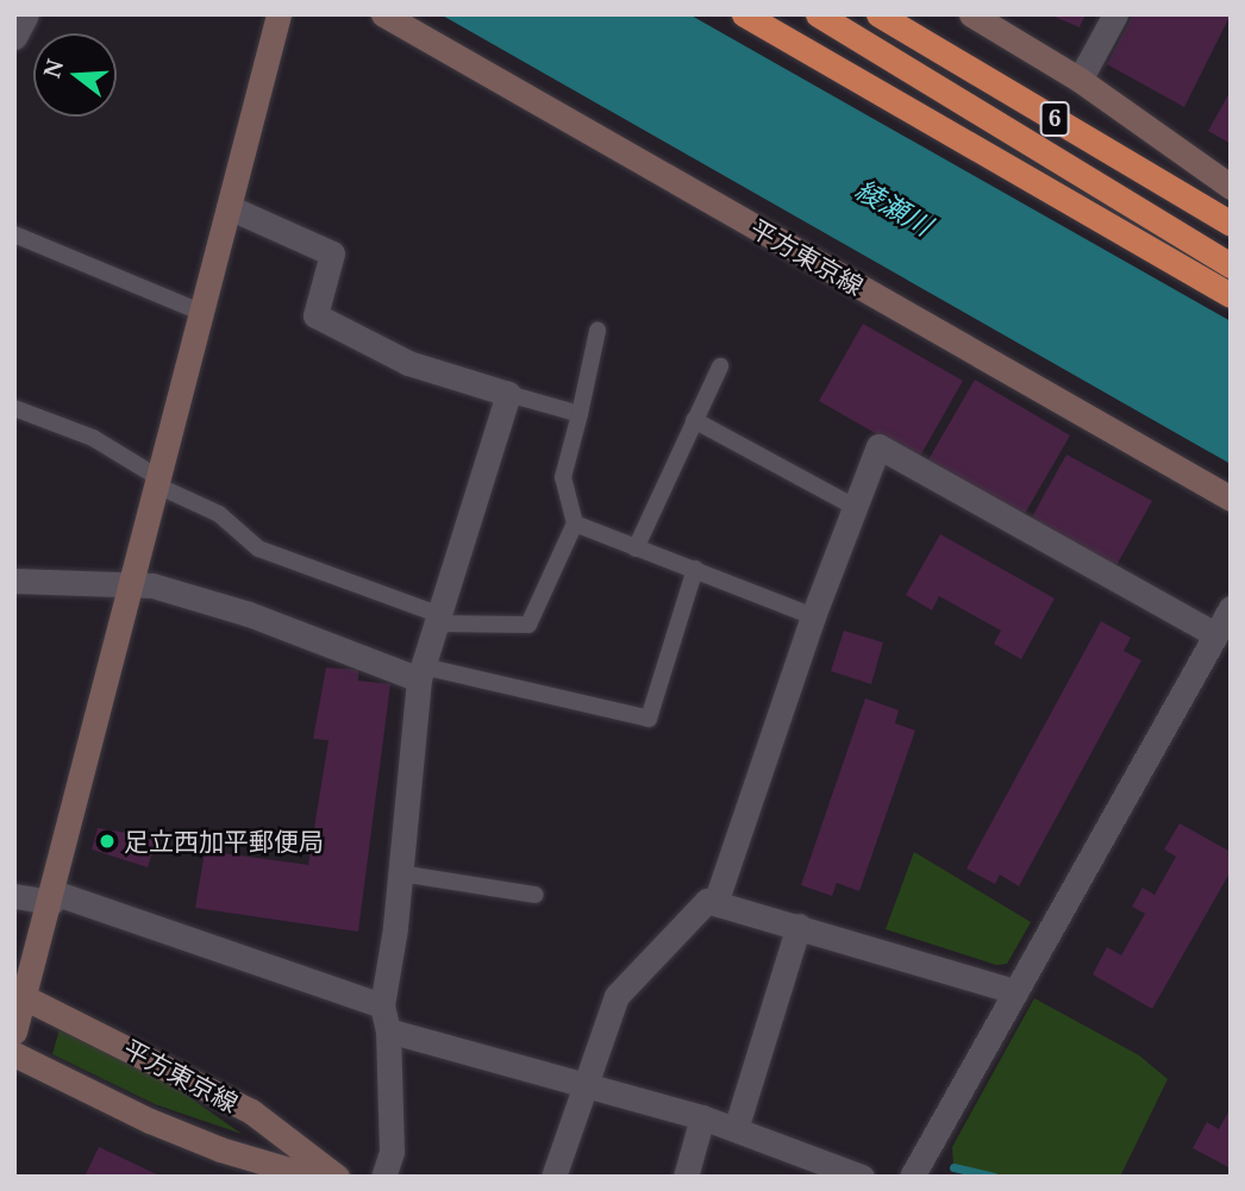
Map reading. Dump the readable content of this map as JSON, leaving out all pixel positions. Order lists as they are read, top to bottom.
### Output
{
  "streets": {
    "highway": ["6"],
    "main road": ["平方東京線"]
  },
  "water": ["綾瀬川"],
  "places": ["足立西加平郵便局"],
  "north": "left"
}
